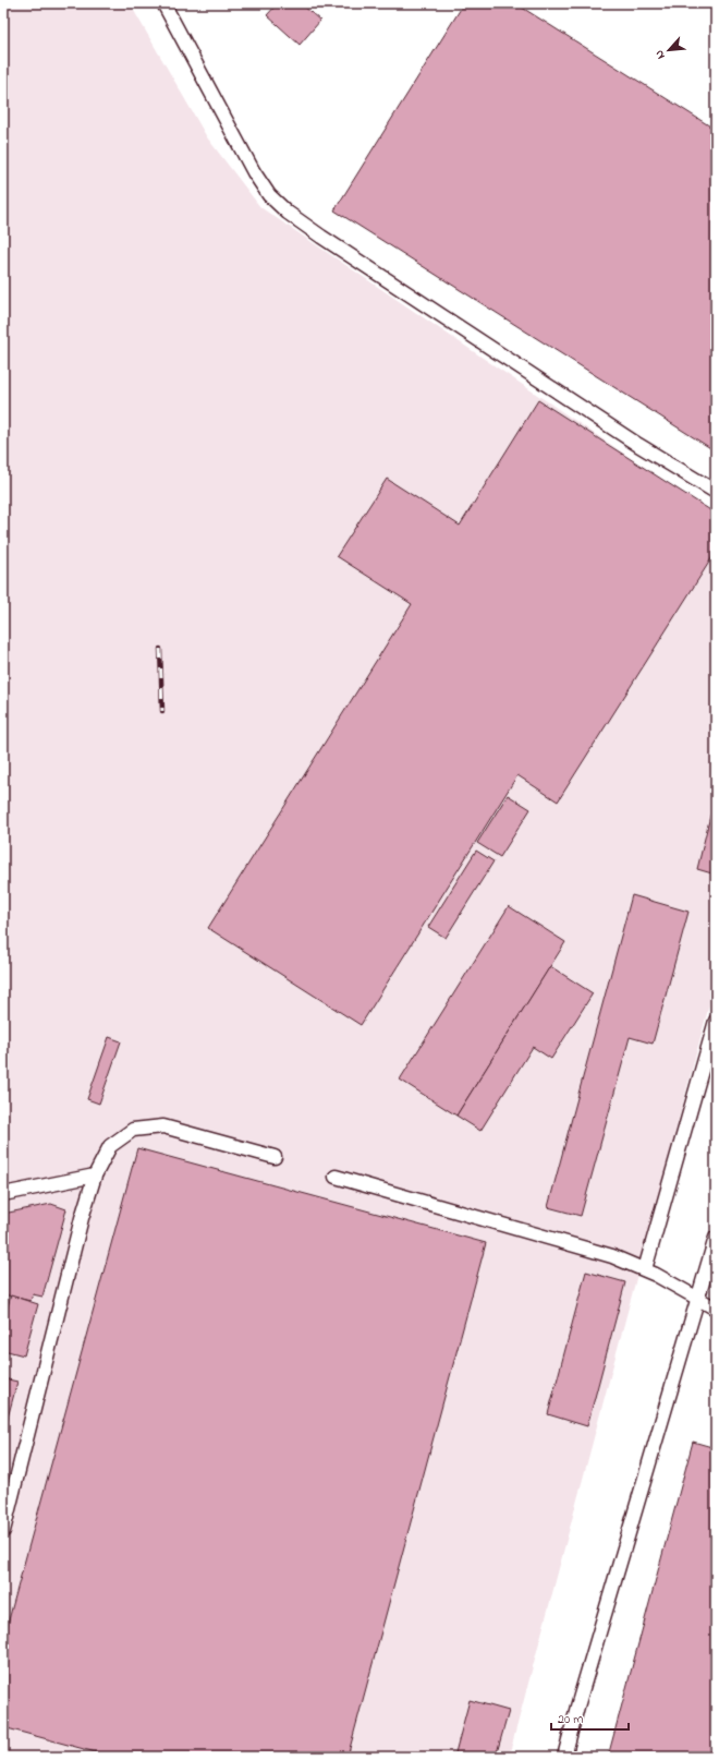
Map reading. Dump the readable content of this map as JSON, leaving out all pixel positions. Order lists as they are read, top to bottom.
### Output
{
  "scale_bar": "20 m",
  "north": "bottom left"
}
